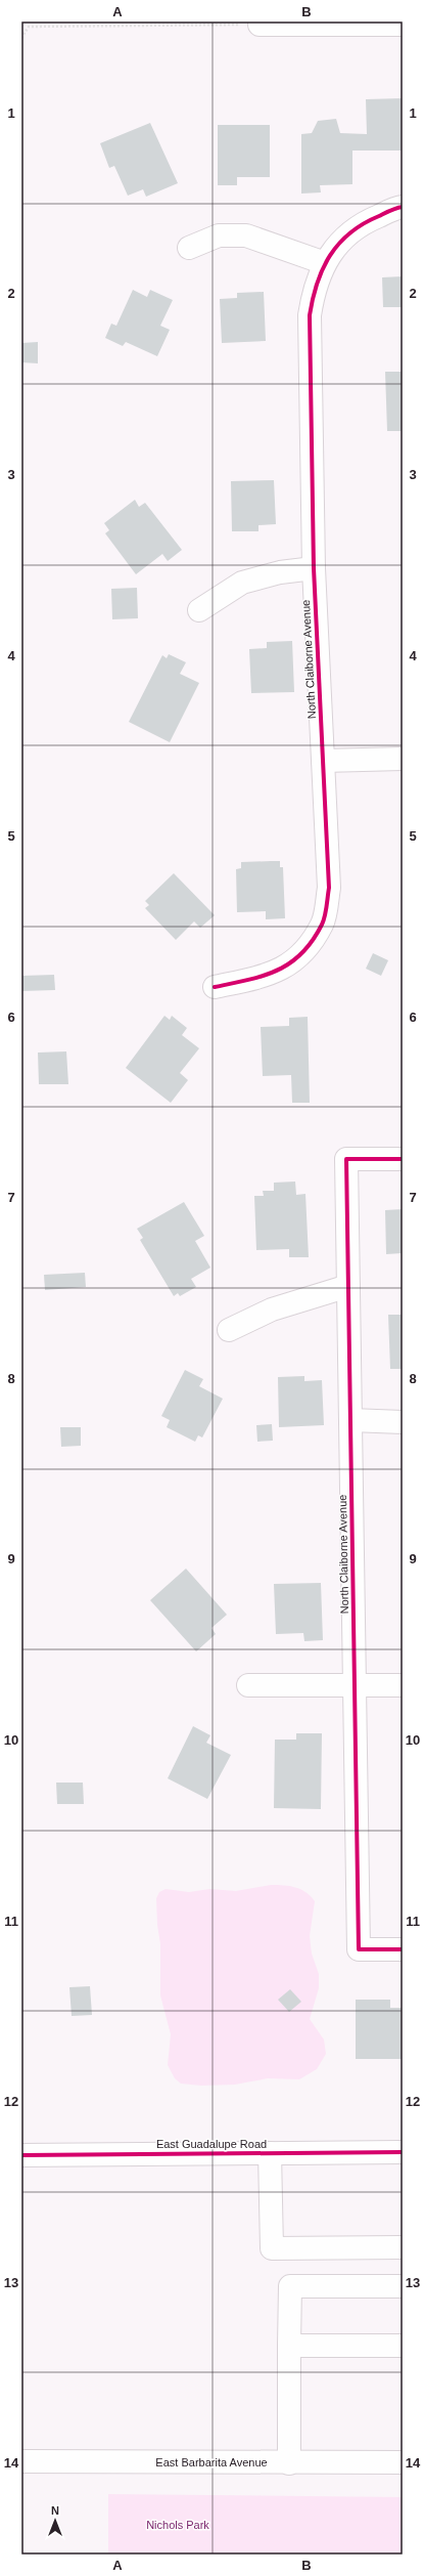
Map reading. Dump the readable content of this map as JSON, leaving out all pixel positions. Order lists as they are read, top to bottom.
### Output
{
  "streets": {
    "street": ["North Claiborne Avenue", "East Guadalupe Road", "East Barbarita Avenue"]
  },
  "parks": ["Nichols Park"],
  "north": "top",
  "grid": {
    "columns": ["A", "B"],
    "rows": [
      "1",
      "2",
      "3",
      "4",
      "5",
      "6",
      "7",
      "8",
      "9",
      "10",
      "11",
      "12",
      "13",
      "14"
    ]
  }
}
